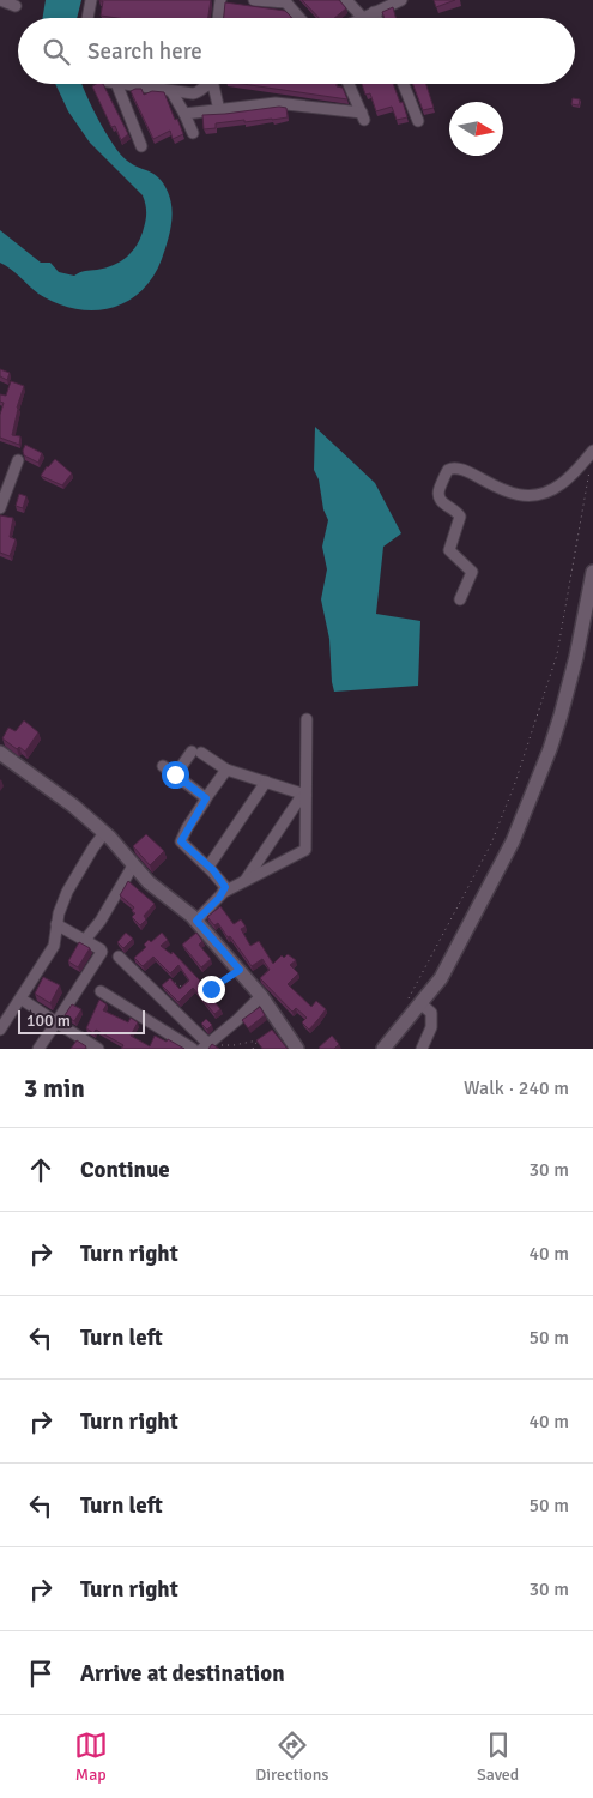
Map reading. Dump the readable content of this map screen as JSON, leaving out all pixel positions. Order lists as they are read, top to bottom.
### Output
{
  "scale_bar": "100 m",
  "north": "right",
  "page": {
    "search": "Search here",
    "scale": "100 m",
    "heading": ["3 min", "Walk · 240 m"],
    "list": [
      ["Continue", "30 m"],
      ["Turn right", "40 m"],
      ["Turn left", "50 m"],
      ["Turn right", "40 m"],
      ["Turn left", "50 m"],
      ["Turn right", "30 m"],
      "Arrive at destination"
    ],
    "nav": ["Map", "Directions", "Saved"]
  }
}
